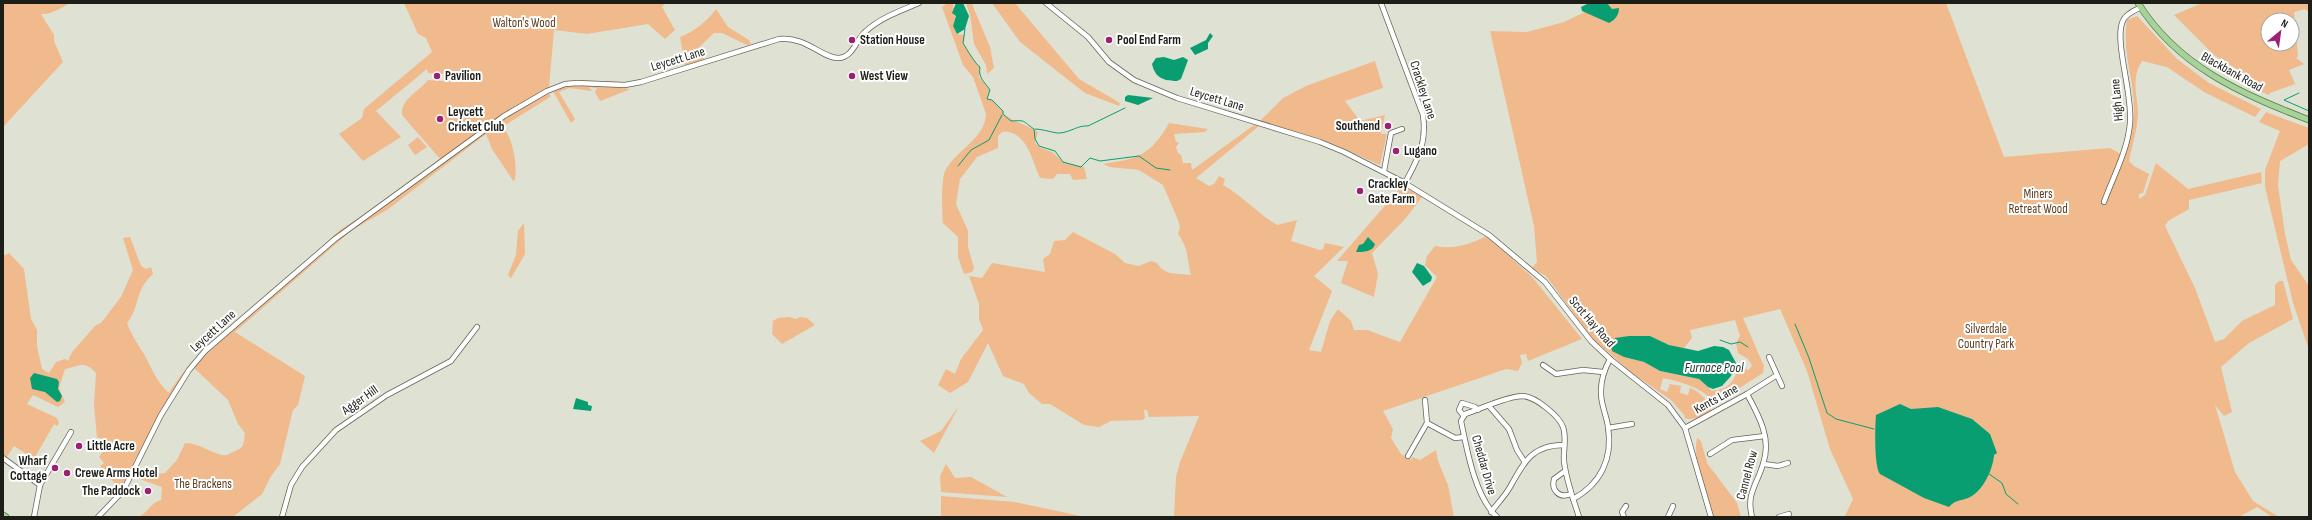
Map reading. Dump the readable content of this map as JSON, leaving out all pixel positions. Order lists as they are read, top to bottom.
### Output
{
  "streets": {
    "main road": ["Blackbank Road"],
    "street": [
      "Leycett Lane",
      "Crackley Lane",
      "High Lane",
      "Scot Hay Road",
      "Kents Lane",
      "Agger Hill",
      "Cheddar Drive",
      "Cannel Row"
    ]
  },
  "crossings": [
    ["Leycett Lane", "Crackley Lane"],
    ["Leycett Lane", "Scot Hay Road"],
    ["Blackbank Road", "High Lane"],
    ["Crackley Lane", "Scot Hay Road"],
    ["Scot Hay Road", "Kents Lane"],
    ["Kents Lane", "Cannel Row"]
  ],
  "water": ["Furnace Pool"],
  "parks": [
    "Walton's Wood",
    "Miners Retreat Wood",
    "Silverdale Country Park",
    "The Brackens"
  ],
  "places": [
    "Station House",
    "Pool End Farm",
    "Pavilion",
    "West View",
    "Leycett Cricket Club",
    "Southend",
    "Lugano",
    "Crackley Gate Farm",
    "Little Acre",
    "Wharf Cottage",
    "Crewe Arms Hotel",
    "The Paddock"
  ],
  "north": "top right"
}
